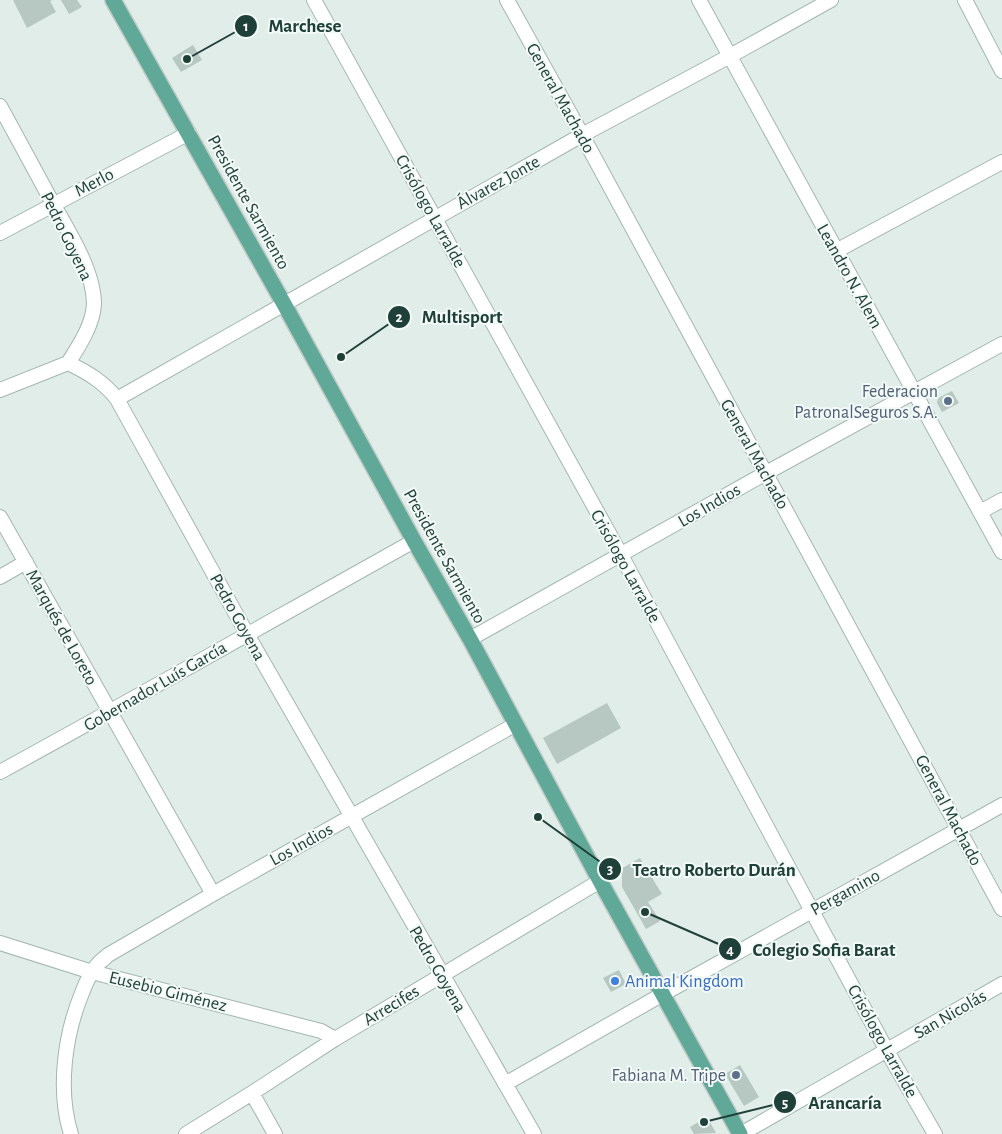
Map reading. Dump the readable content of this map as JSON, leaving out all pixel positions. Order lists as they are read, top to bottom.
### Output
{
  "streets": {
    "main road": ["Presidente Sarmiento"],
    "street": [
      "General Machado",
      "Merlo",
      "Álvarez Jonte",
      "Crisólogo Larralde",
      "Pedro Goyena",
      "Leandro N. Alem",
      "Los Indios",
      "Marqués de Loreto",
      "Gobernador Luís García",
      "Pergamino",
      "Eusebio Giménez",
      "Arrecifes",
      "San Nicolás"
    ]
  },
  "crossings": [
    ["General Machado", "Álvarez Jonte"],
    ["General Machado", "Los Indios"],
    ["General Machado", "Pergamino"],
    ["Merlo", "Presidente Sarmiento"],
    ["Merlo", "Pedro Goyena"],
    ["Álvarez Jonte", "Presidente Sarmiento"],
    ["Álvarez Jonte", "Crisólogo Larralde"],
    ["Álvarez Jonte", "Pedro Goyena"],
    ["Álvarez Jonte", "Leandro N. Alem"],
    ["Presidente Sarmiento", "Los Indios"],
    ["Presidente Sarmiento", "Gobernador Luís García"],
    ["Presidente Sarmiento", "Pergamino"],
    ["Presidente Sarmiento", "Arrecifes"],
    ["Presidente Sarmiento", "San Nicolás"],
    ["Crisólogo Larralde", "Los Indios"],
    ["Crisólogo Larralde", "Pergamino"],
    ["Crisólogo Larralde", "San Nicolás"],
    ["Pedro Goyena", "Los Indios"],
    ["Pedro Goyena", "Gobernador Luís García"],
    ["Pedro Goyena", "Pergamino"],
    ["Pedro Goyena", "Arrecifes"],
    ["Leandro N. Alem", "Los Indios"],
    ["Los Indios", "Marqués de Loreto"],
    ["Los Indios", "Eusebio Giménez"],
    ["Marqués de Loreto", "Gobernador Luís García"],
    ["Eusebio Giménez", "Arrecifes"]
  ],
  "places": [
    "Marchese",
    "Multisport",
    "Federacion PatronalSeguros S.A.",
    "Teatro Roberto Durán",
    "Colegio Sofia Barat",
    "Animal Kingdom",
    "Fabiana M. Tripe",
    "Arancaría"
  ]
}
